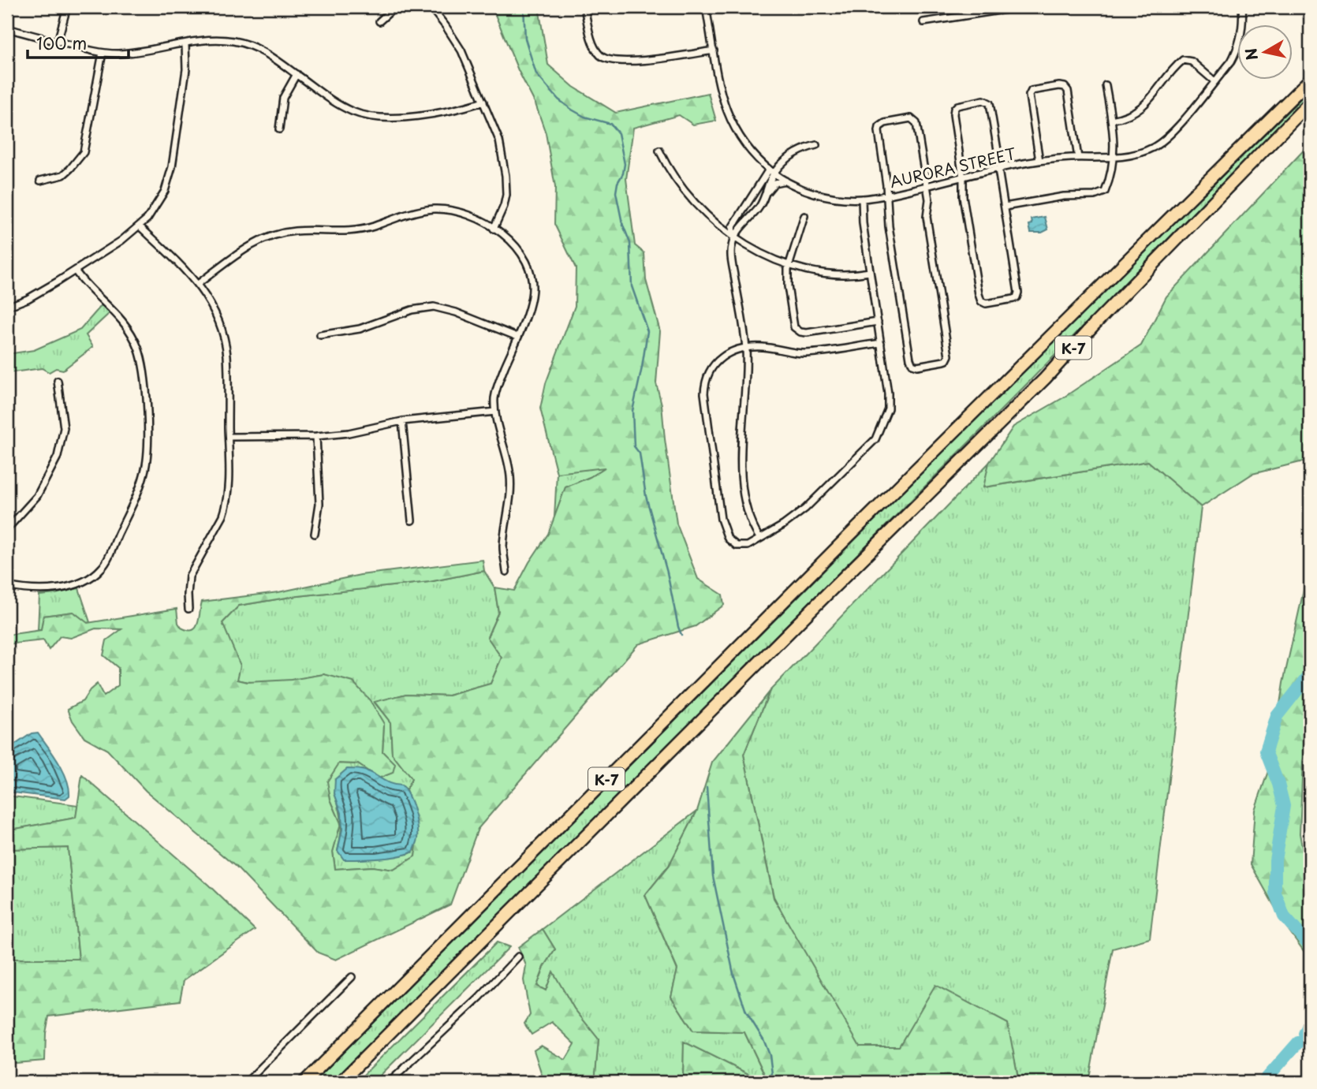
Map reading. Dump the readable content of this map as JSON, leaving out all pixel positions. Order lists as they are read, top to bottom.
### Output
{
  "streets": {
    "highway": ["K-7"],
    "street": ["AURORA STREET"]
  },
  "scale_bar": "100 m",
  "north": "left"
}
